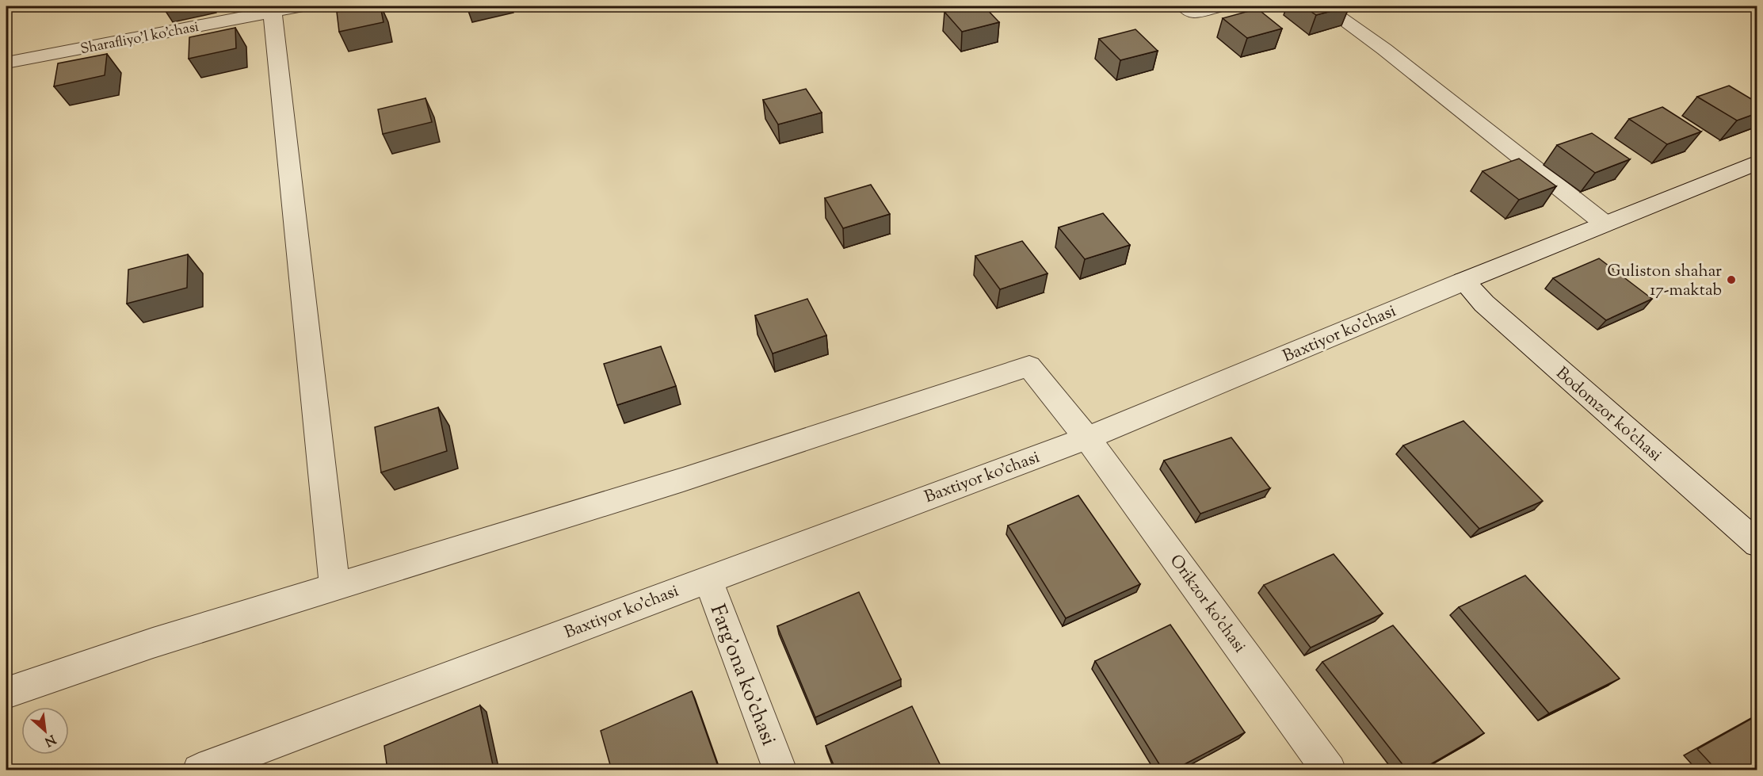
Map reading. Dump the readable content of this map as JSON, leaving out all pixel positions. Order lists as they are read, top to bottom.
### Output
{
  "streets": {
    "street": [
      "Sharafliyo'l ko'chasi",
      "Baxtiyor ko'chasi",
      "Bodomzor ko'chasi",
      "Orikzor ko'chasi",
      "Farg'ona ko'chasi"
    ]
  },
  "crossings": [
    ["Baxtiyor ko'chasi", "Bodomzor ko'chasi"],
    ["Baxtiyor ko'chasi", "Orikzor ko'chasi"],
    ["Baxtiyor ko'chasi", "Farg'ona ko'chasi"]
  ],
  "places": ["Guliston shahar 17-maktab"],
  "north": "bottom right"
}
